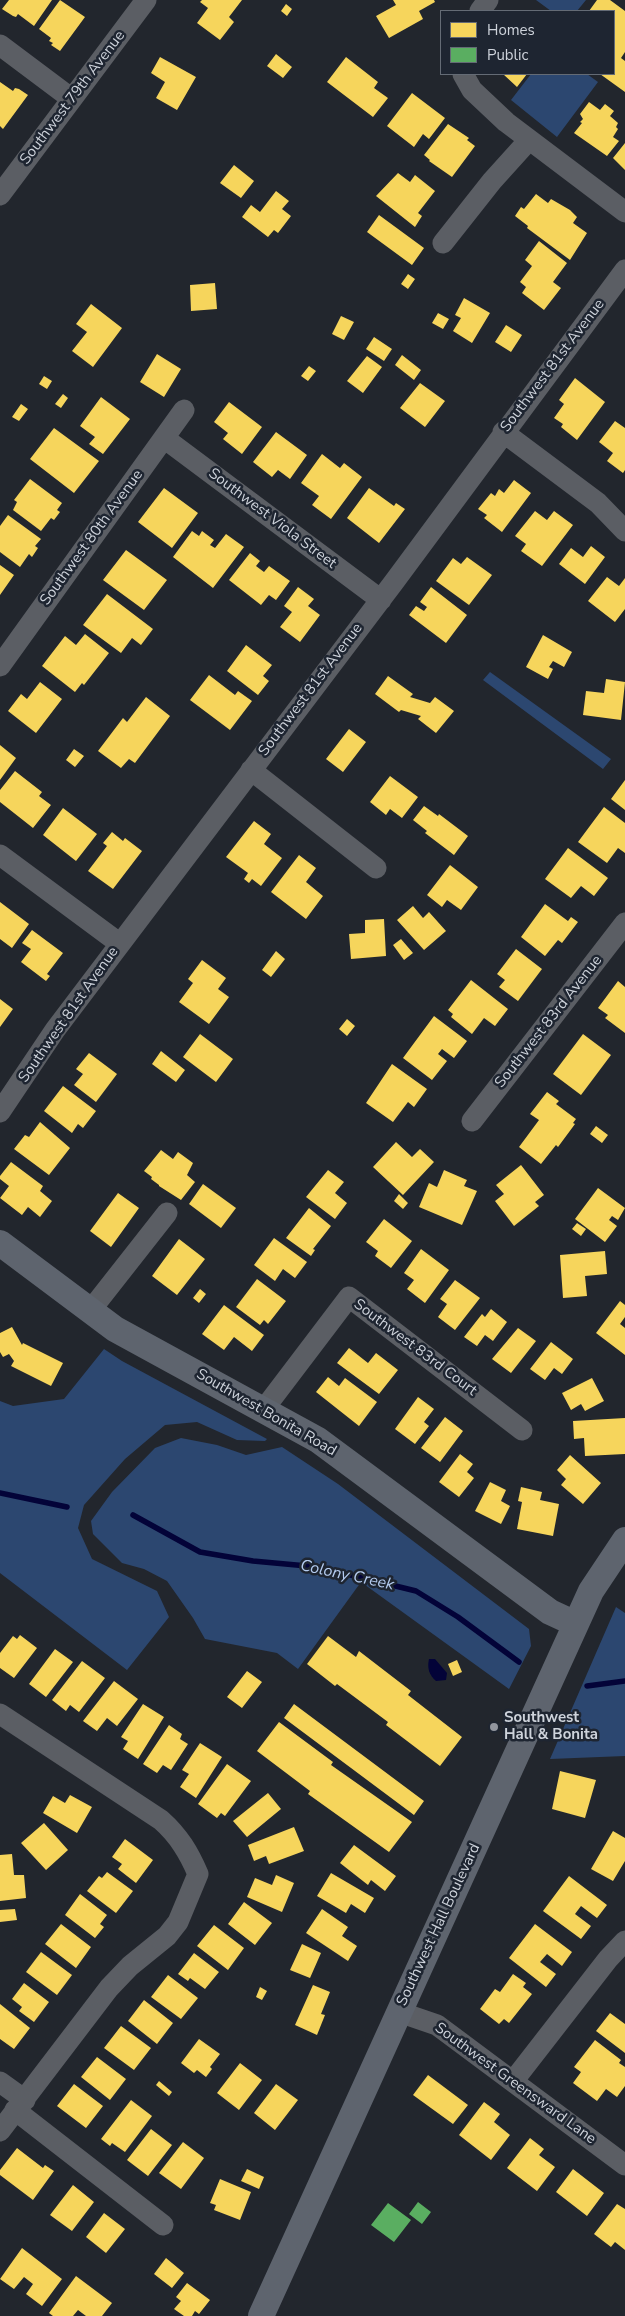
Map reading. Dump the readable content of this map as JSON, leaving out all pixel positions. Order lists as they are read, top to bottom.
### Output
{
  "streets": {
    "main road": ["Southwest Bonita Road", "Southwest Hall Boulevard"],
    "street": [
      "Southwest 79th Avenue",
      "Southwest 81st Avenue",
      "Southwest Viola Street",
      "Southwest 80th Avenue",
      "Southwest 83rd Avenue",
      "Southwest 83rd Court",
      "Southwest Greensward Lane"
    ]
  },
  "crossings": [
    ["Southwest 81st Avenue", "Southwest Viola Street"],
    ["Southwest Viola Street", "Southwest 80th Avenue"],
    ["Southwest 83rd Court", "Southwest Bonita Road"],
    ["Southwest Bonita Road", "Southwest Hall Boulevard"],
    ["Southwest Hall Boulevard", "Southwest Greensward Lane"]
  ],
  "water": ["Colony Creek"],
  "places": ["Southwest Hall & Bonita"],
  "legend": ["Homes", "Public"]
}
